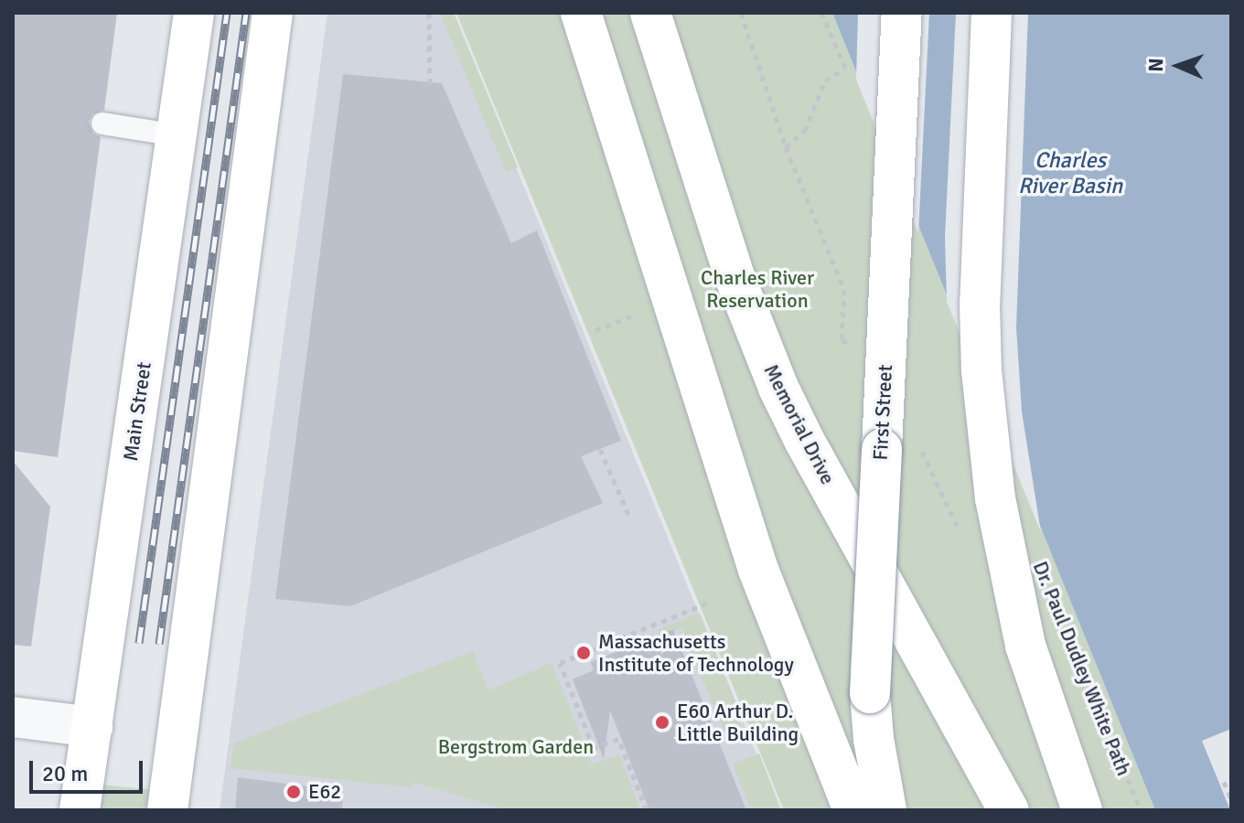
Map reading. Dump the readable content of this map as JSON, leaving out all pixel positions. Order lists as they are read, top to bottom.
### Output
{
  "streets": {
    "main road": ["Main Street", "First Street", "Memorial Drive"],
    "path": ["Dr. Paul Dudley White Path"]
  },
  "water": ["Charles River Basin"],
  "parks": ["Charles River Reservation", "Bergstrom Garden"],
  "places": ["Massachusetts Institute of Technology", "E60 Arthur D. Little Building", "E62"],
  "scale_bar": "20 m",
  "north": "left"
}
